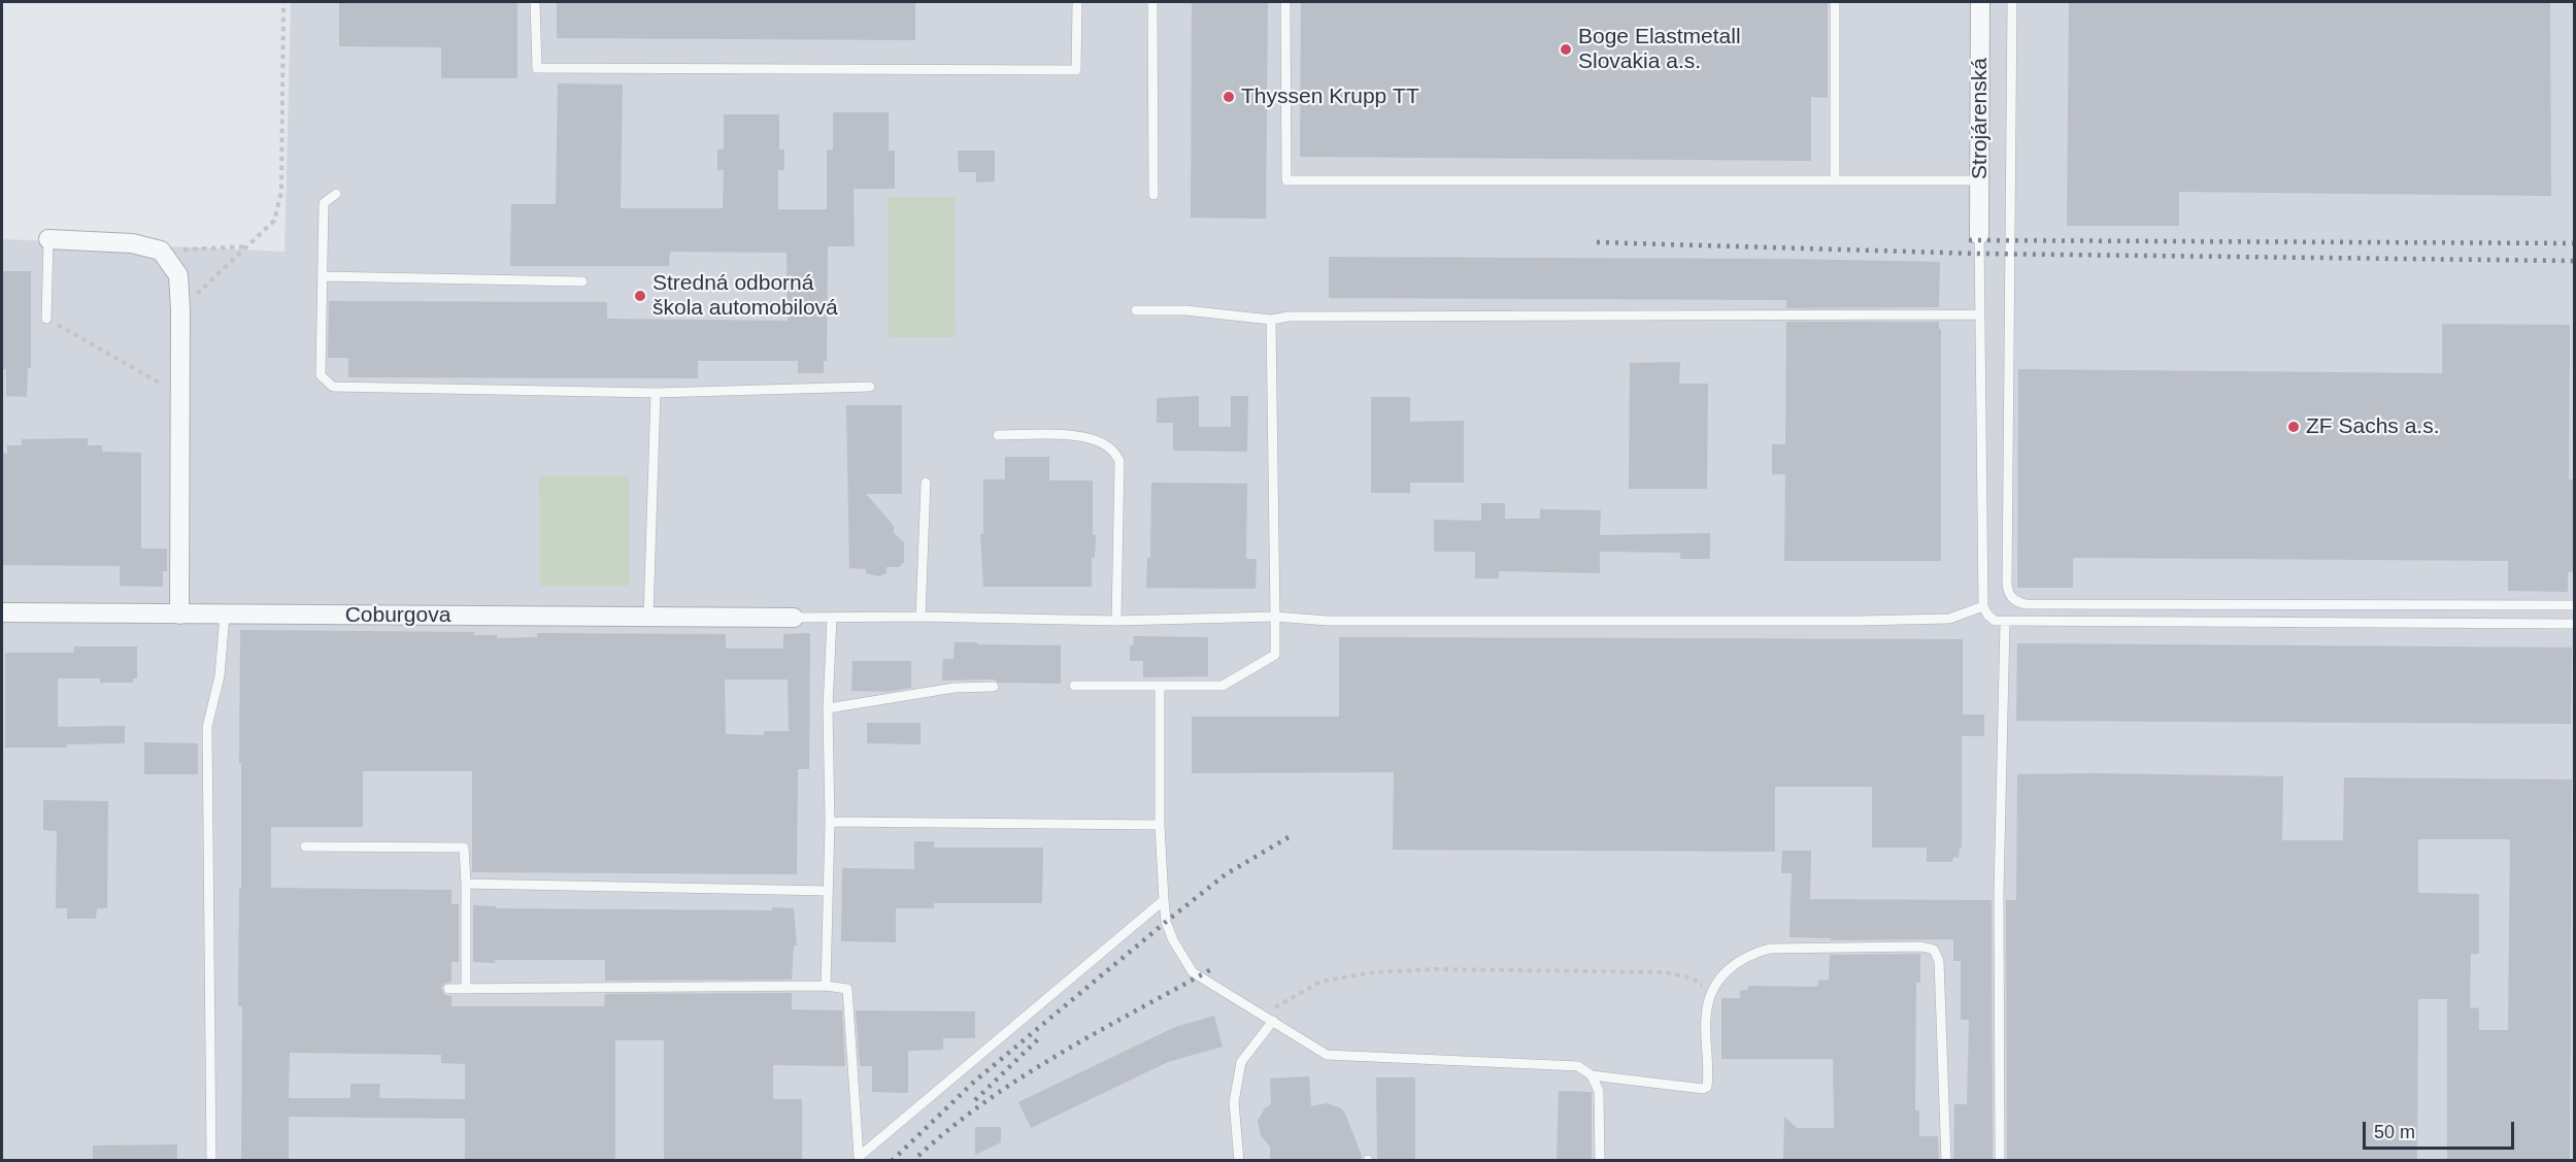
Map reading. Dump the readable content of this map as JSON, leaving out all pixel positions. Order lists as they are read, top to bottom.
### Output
{
  "streets": {
    "street": ["Strojárenská", "Coburgova"]
  },
  "places": [
    "Boge Elastmetall Slovakia a.s.",
    "Thyssen Krupp TT",
    "Stredná odborná škola automobilová",
    "ZF Sachs a.s."
  ],
  "scale_bar": "50 m"
}
